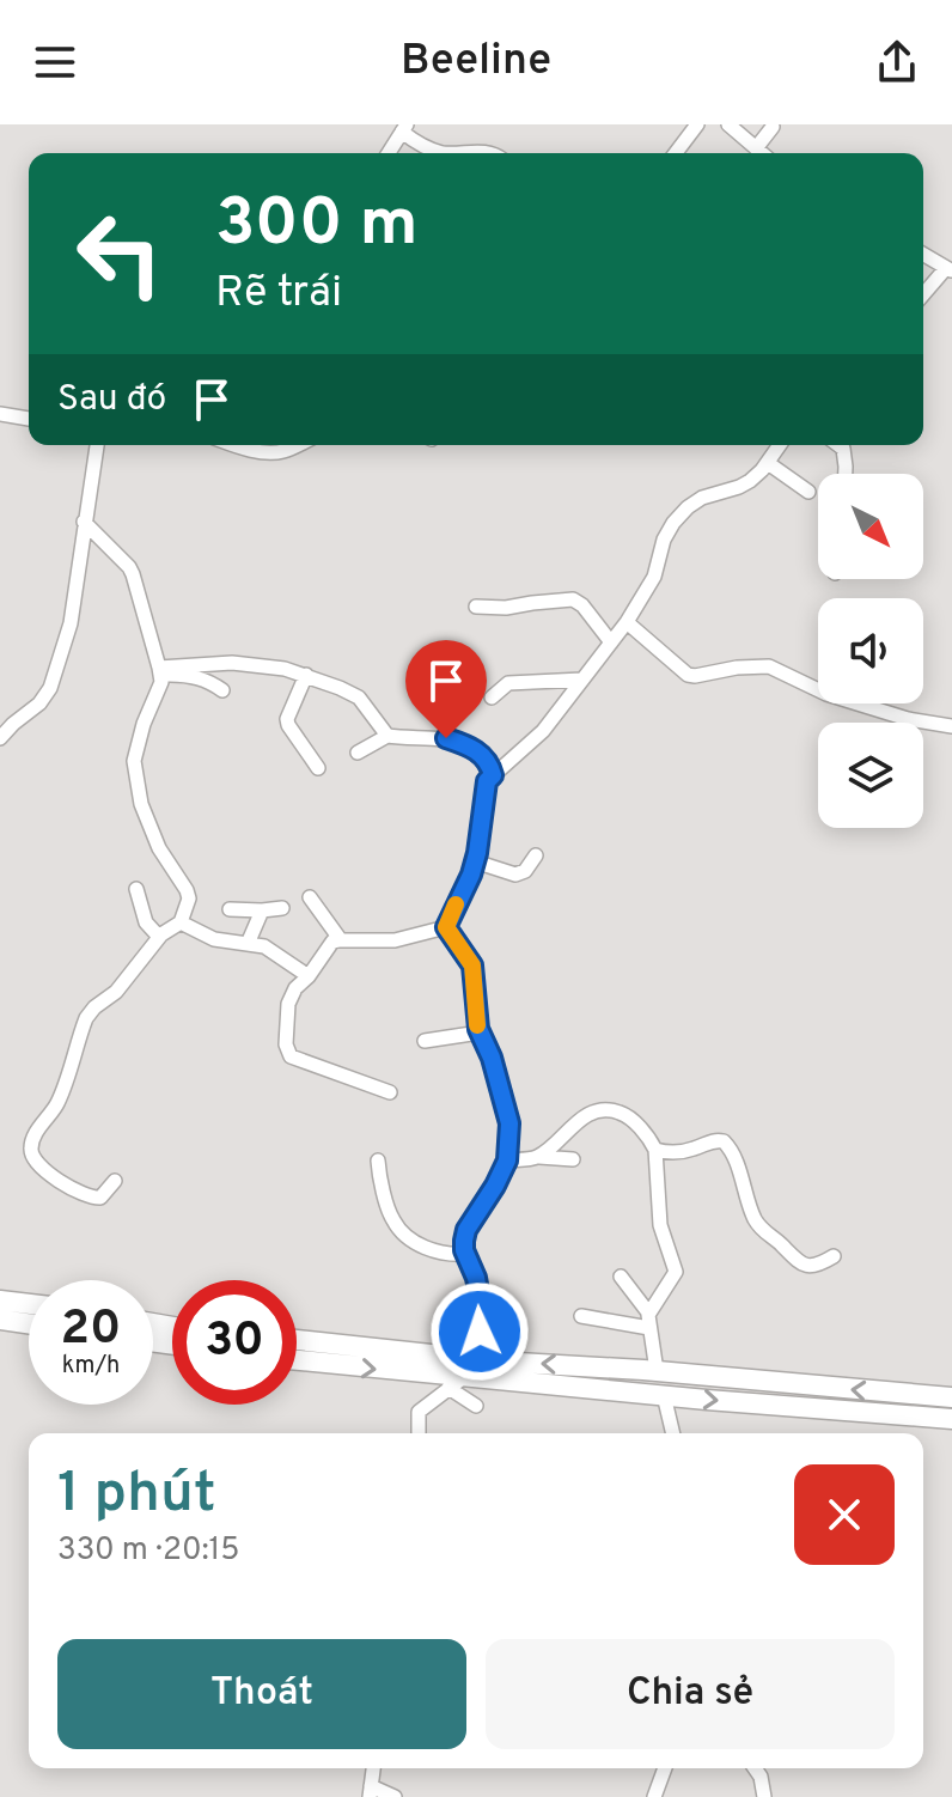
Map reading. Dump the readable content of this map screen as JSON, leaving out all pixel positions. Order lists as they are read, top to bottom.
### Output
{
  "north": "bottom right",
  "page": {
    "header": "Beeline",
    "turn": ["300 m", "Rẽ trái"],
    "then": "Sau đó",
    "speed": "20 km/h",
    "limit": "30",
    "heading": ["1 phút", "330 m · 20:15"],
    "buttons": ["Thoát", "Chia sẻ"]
  }
}
